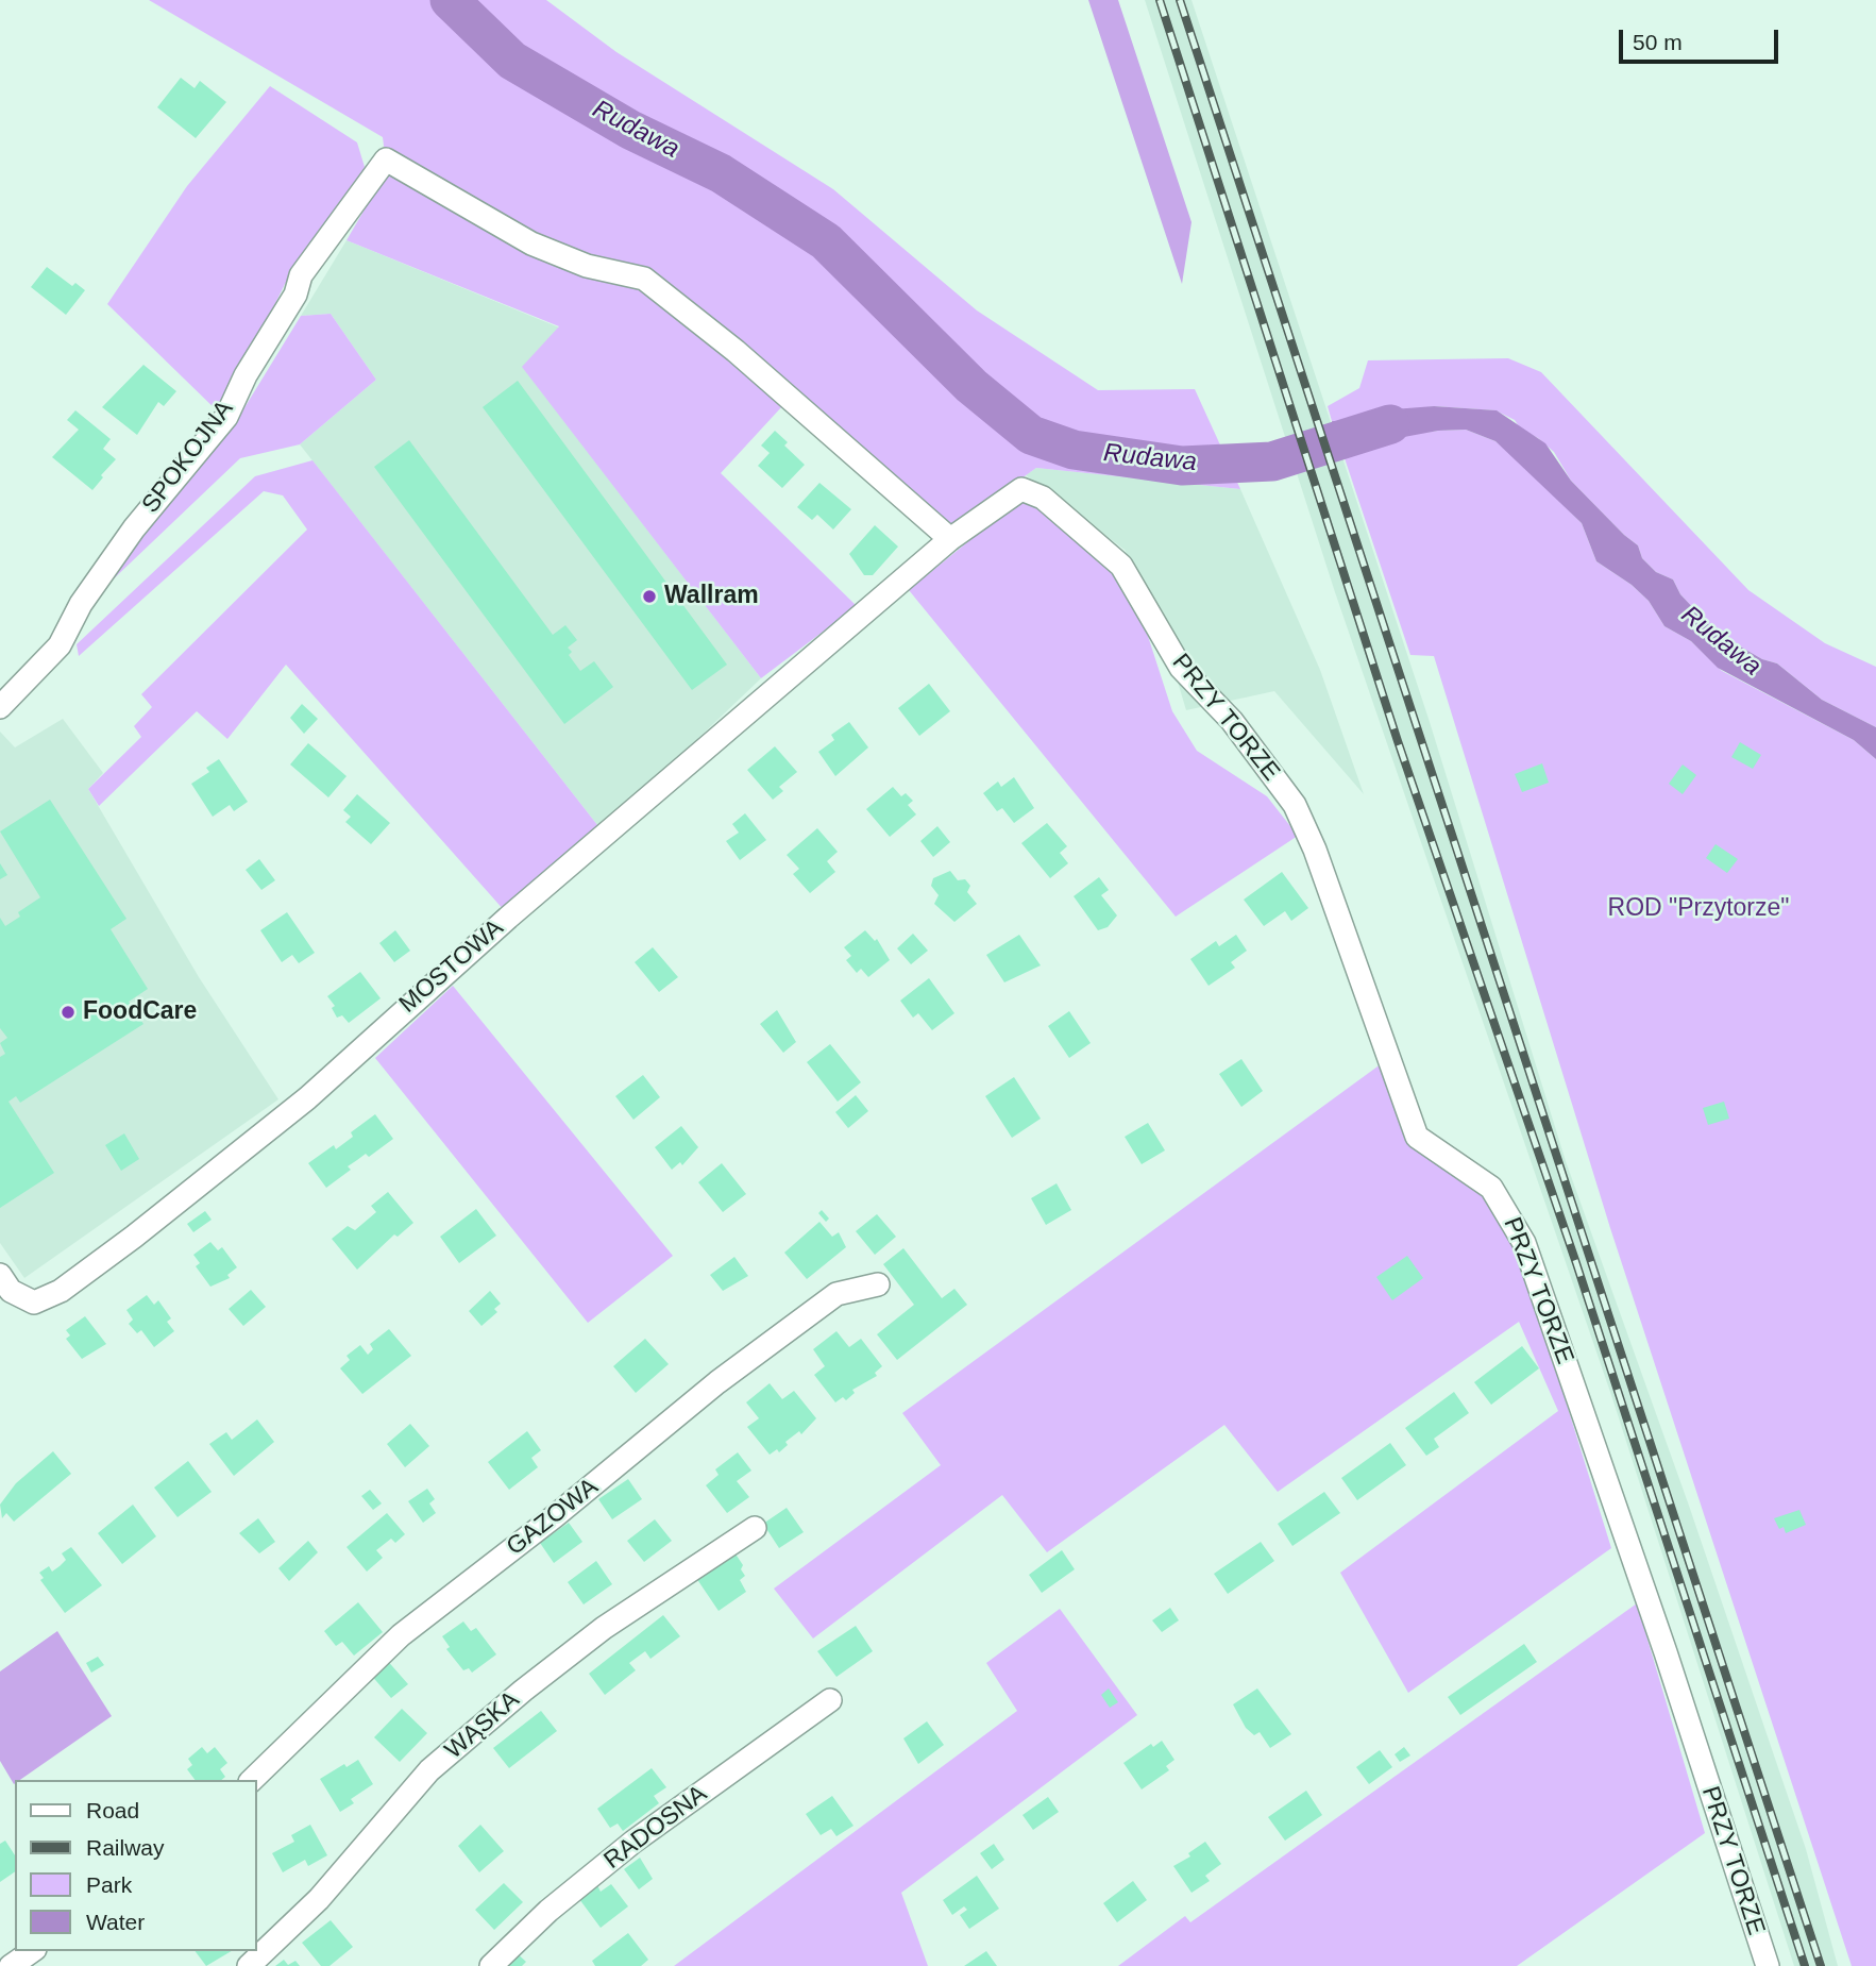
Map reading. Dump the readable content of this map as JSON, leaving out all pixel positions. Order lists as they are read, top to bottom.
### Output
{
  "streets": {
    "street": [
      "SPOKOJNA",
      "PRZY TORZE",
      "MOSTOWA",
      "GAZOWA",
      "WĄSKA",
      "RADOSNA"
    ]
  },
  "crossings": [
    ["SPOKOJNA", "PRZY TORZE"],
    ["SPOKOJNA", "MOSTOWA"],
    ["PRZY TORZE", "MOSTOWA"]
  ],
  "water": ["Rudawa"],
  "parks": ["ROD \"Przytorze\""],
  "places": ["Wallram", "FoodCare"],
  "legend": [
    "Road",
    "Railway",
    "Park",
    "Water"
  ],
  "scale_bar": "50 m"
}
